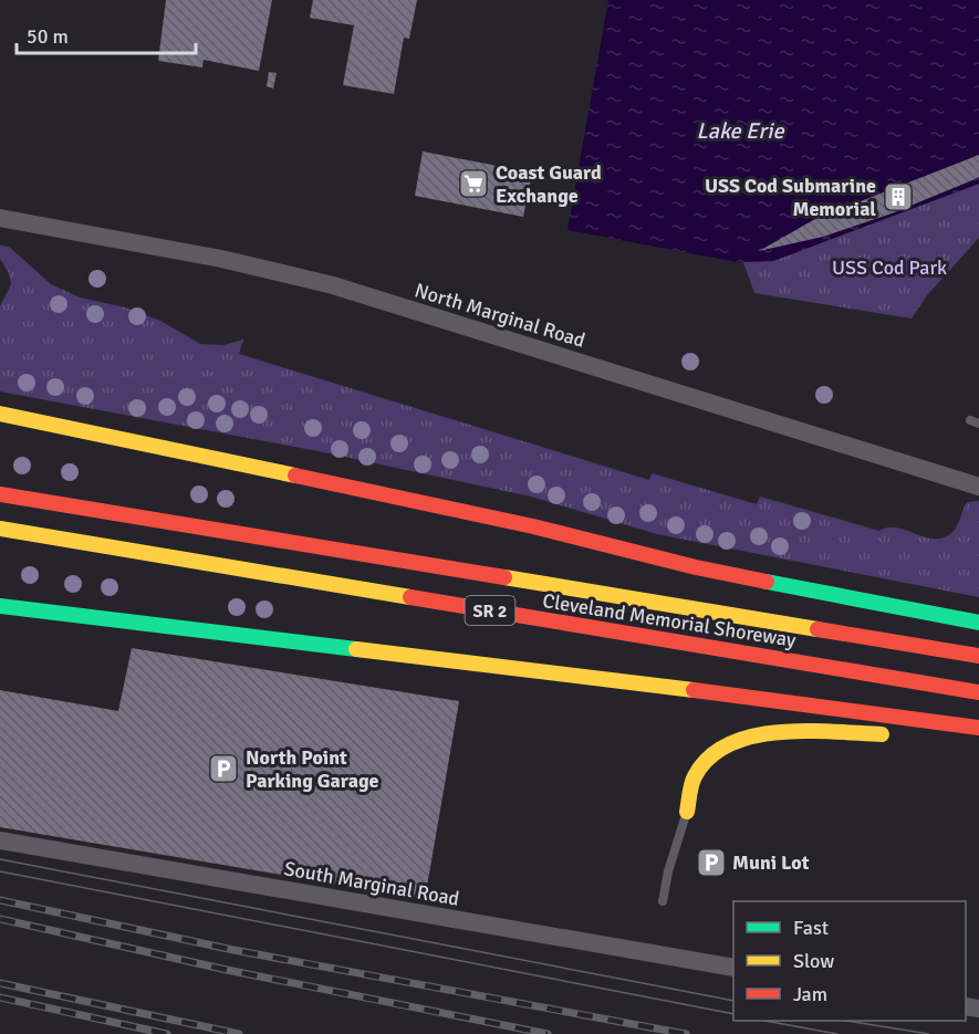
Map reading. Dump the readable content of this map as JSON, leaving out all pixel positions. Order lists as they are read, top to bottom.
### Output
{
  "streets": {
    "highway": ["SR 2", "Cleveland Memorial Shoreway"],
    "street": ["North Marginal Road", "South Marginal Road"]
  },
  "water": ["Lake Erie"],
  "parks": ["USS Cod Park"],
  "places": {
    "supermarket": ["Coast Guard Exchange"],
    "building": ["USS Cod Submarine Memorial"],
    "parking": ["North Point Parking Garage", "Muni Lot"]
  },
  "legend": ["Fast", "Slow", "Jam"],
  "scale_bar": "50 m"
}
